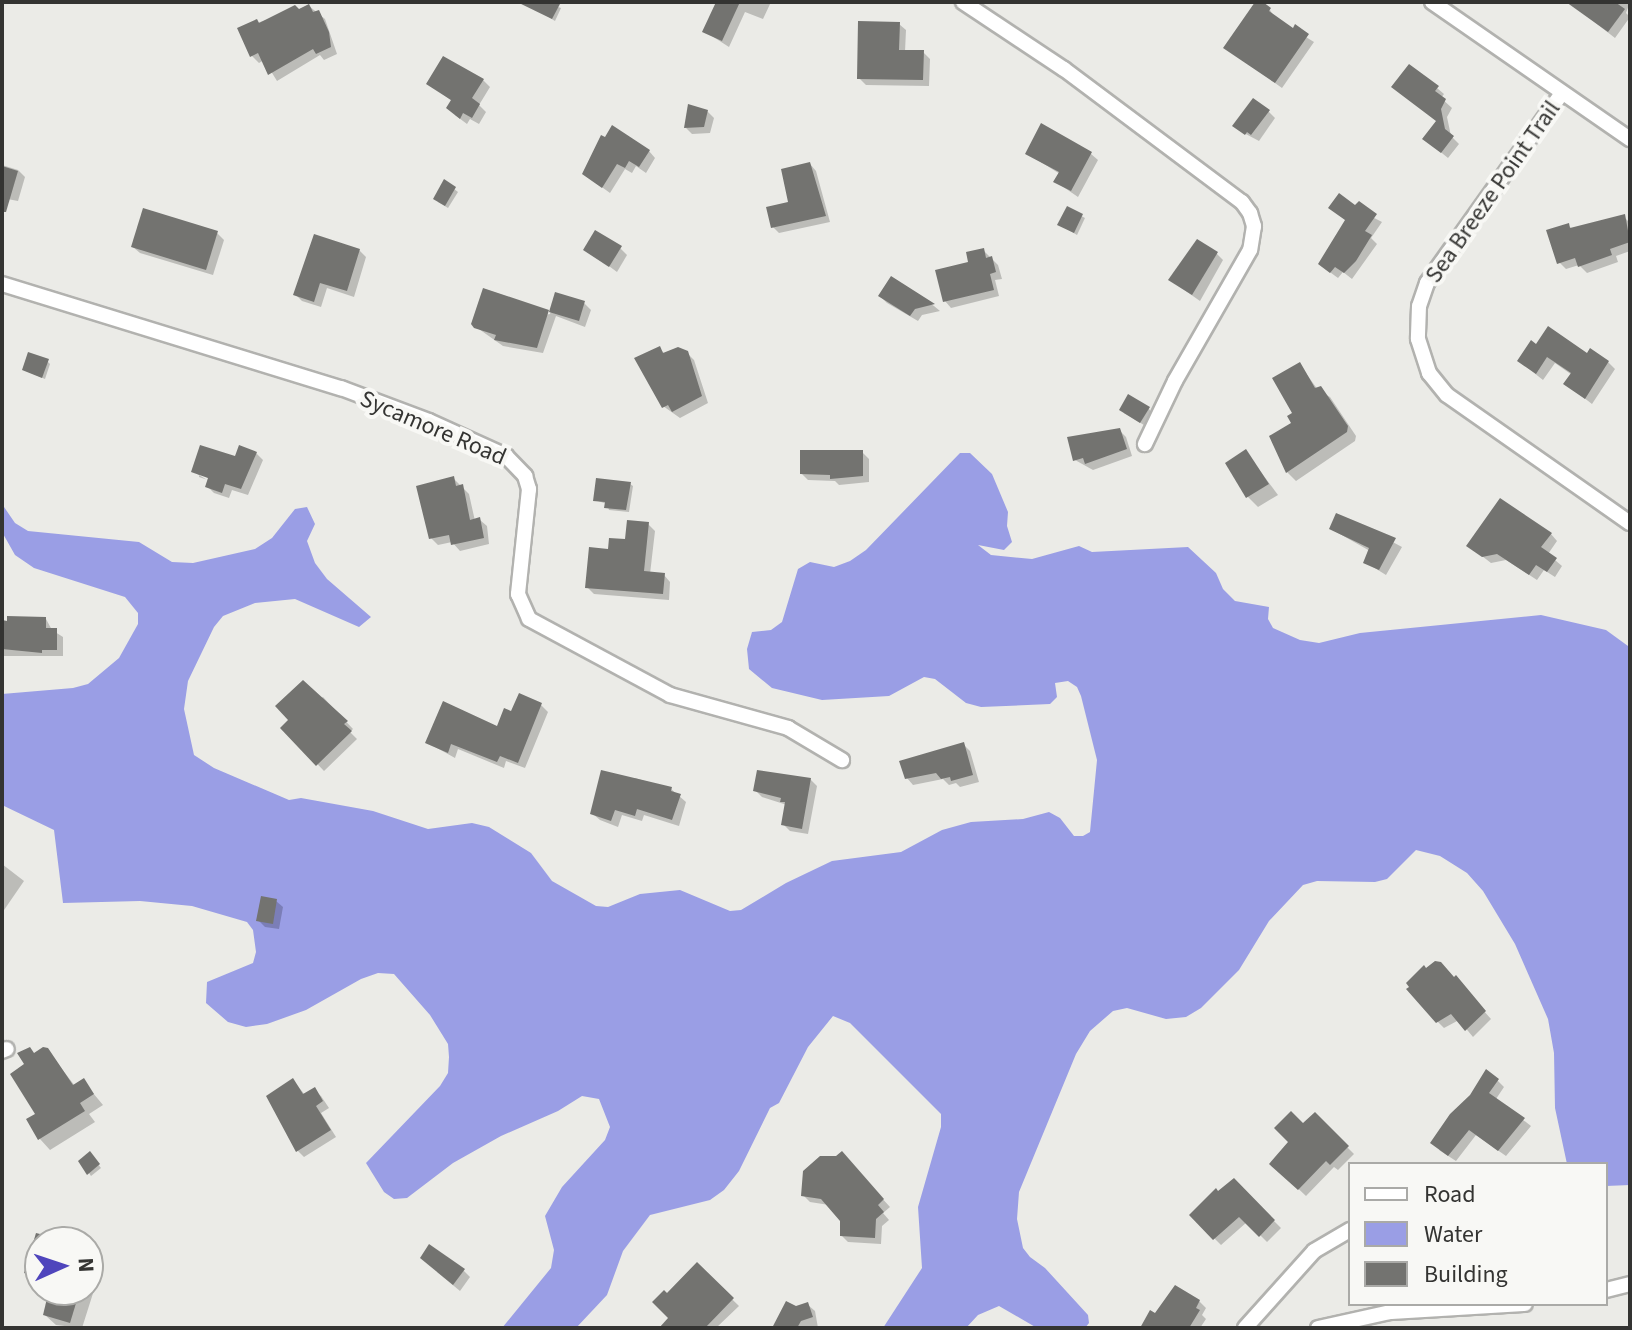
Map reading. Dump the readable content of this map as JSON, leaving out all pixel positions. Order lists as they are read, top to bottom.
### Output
{
  "streets": {
    "street": ["Sea Breeze Point Trail", "Sycamore Road"]
  },
  "legend": ["Road", "Water", "Building"],
  "north": "right"
}
